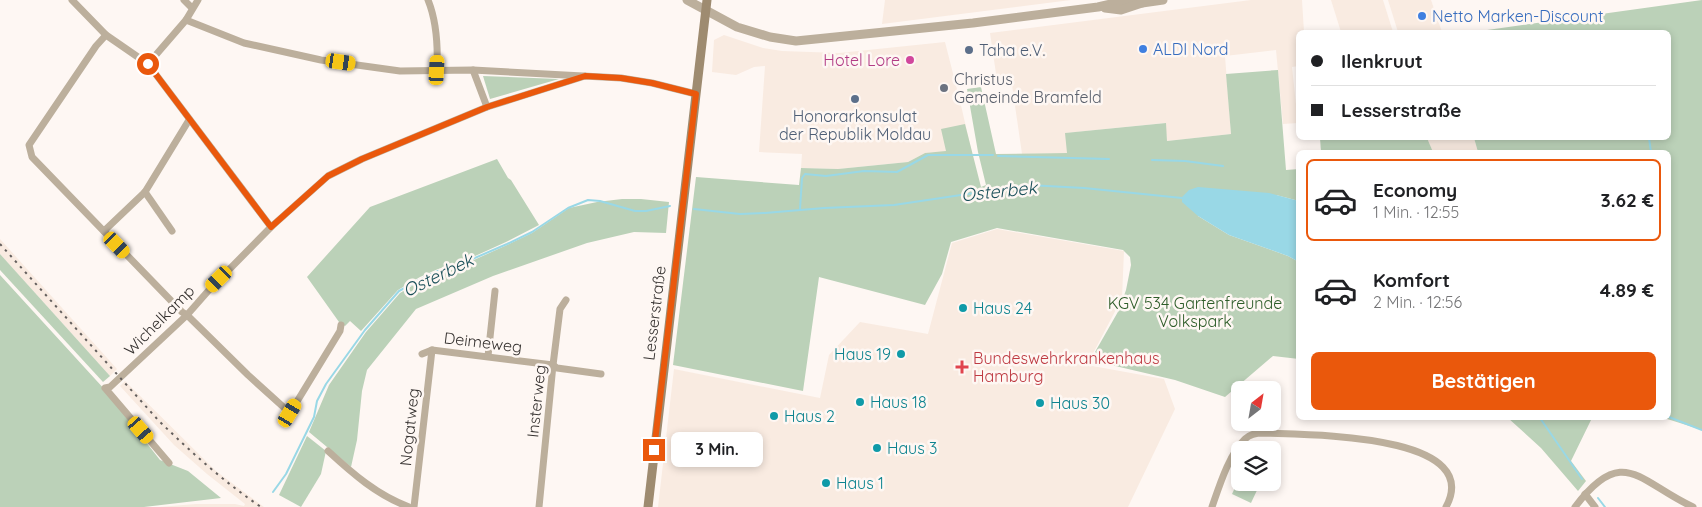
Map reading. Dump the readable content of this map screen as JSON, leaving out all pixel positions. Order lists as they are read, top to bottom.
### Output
{
  "streets": {
    "main road": ["Lesserstraße"],
    "street": [
      "Wichelkamp",
      "Deimeweg",
      "Insterweg",
      "Nogatweg"
    ]
  },
  "crossings": [
    ["Deimeweg", "Insterweg"],
    ["Deimeweg", "Nogatweg"]
  ],
  "water": ["Osterbek"],
  "parks": ["KGV 534 Gartenfreunde Volkspark"],
  "places": {
    "other": [
      "Netto Marken-Discount",
      "ALDI Nord",
      "Taha e.V.",
      "Hotel Lore",
      "Christus Gemeinde Bramfeld",
      "Honorarkonsulat der Republik Moldau",
      "Haus 24",
      "Haus 19",
      "Haus 18",
      "Haus 30",
      "Haus 2",
      "Haus 3",
      "Haus 1"
    ],
    "health": ["Bundeswehrkrankenhaus Hamburg"]
  },
  "north": "top right",
  "page": {
    "banner": ["Ilenkruut", "Lesserstraße"],
    "list": [
      {
        "name": "Economy",
        "note": "1 Min. · 12:55",
        "value": "3.62 €"
      },
      {
        "name": "Komfort",
        "note": "2 Min. · 12:56",
        "value": "4.89 €"
      }
    ],
    "buttons": "Bestätigen",
    "bubble": "3 Min."
  }
}
